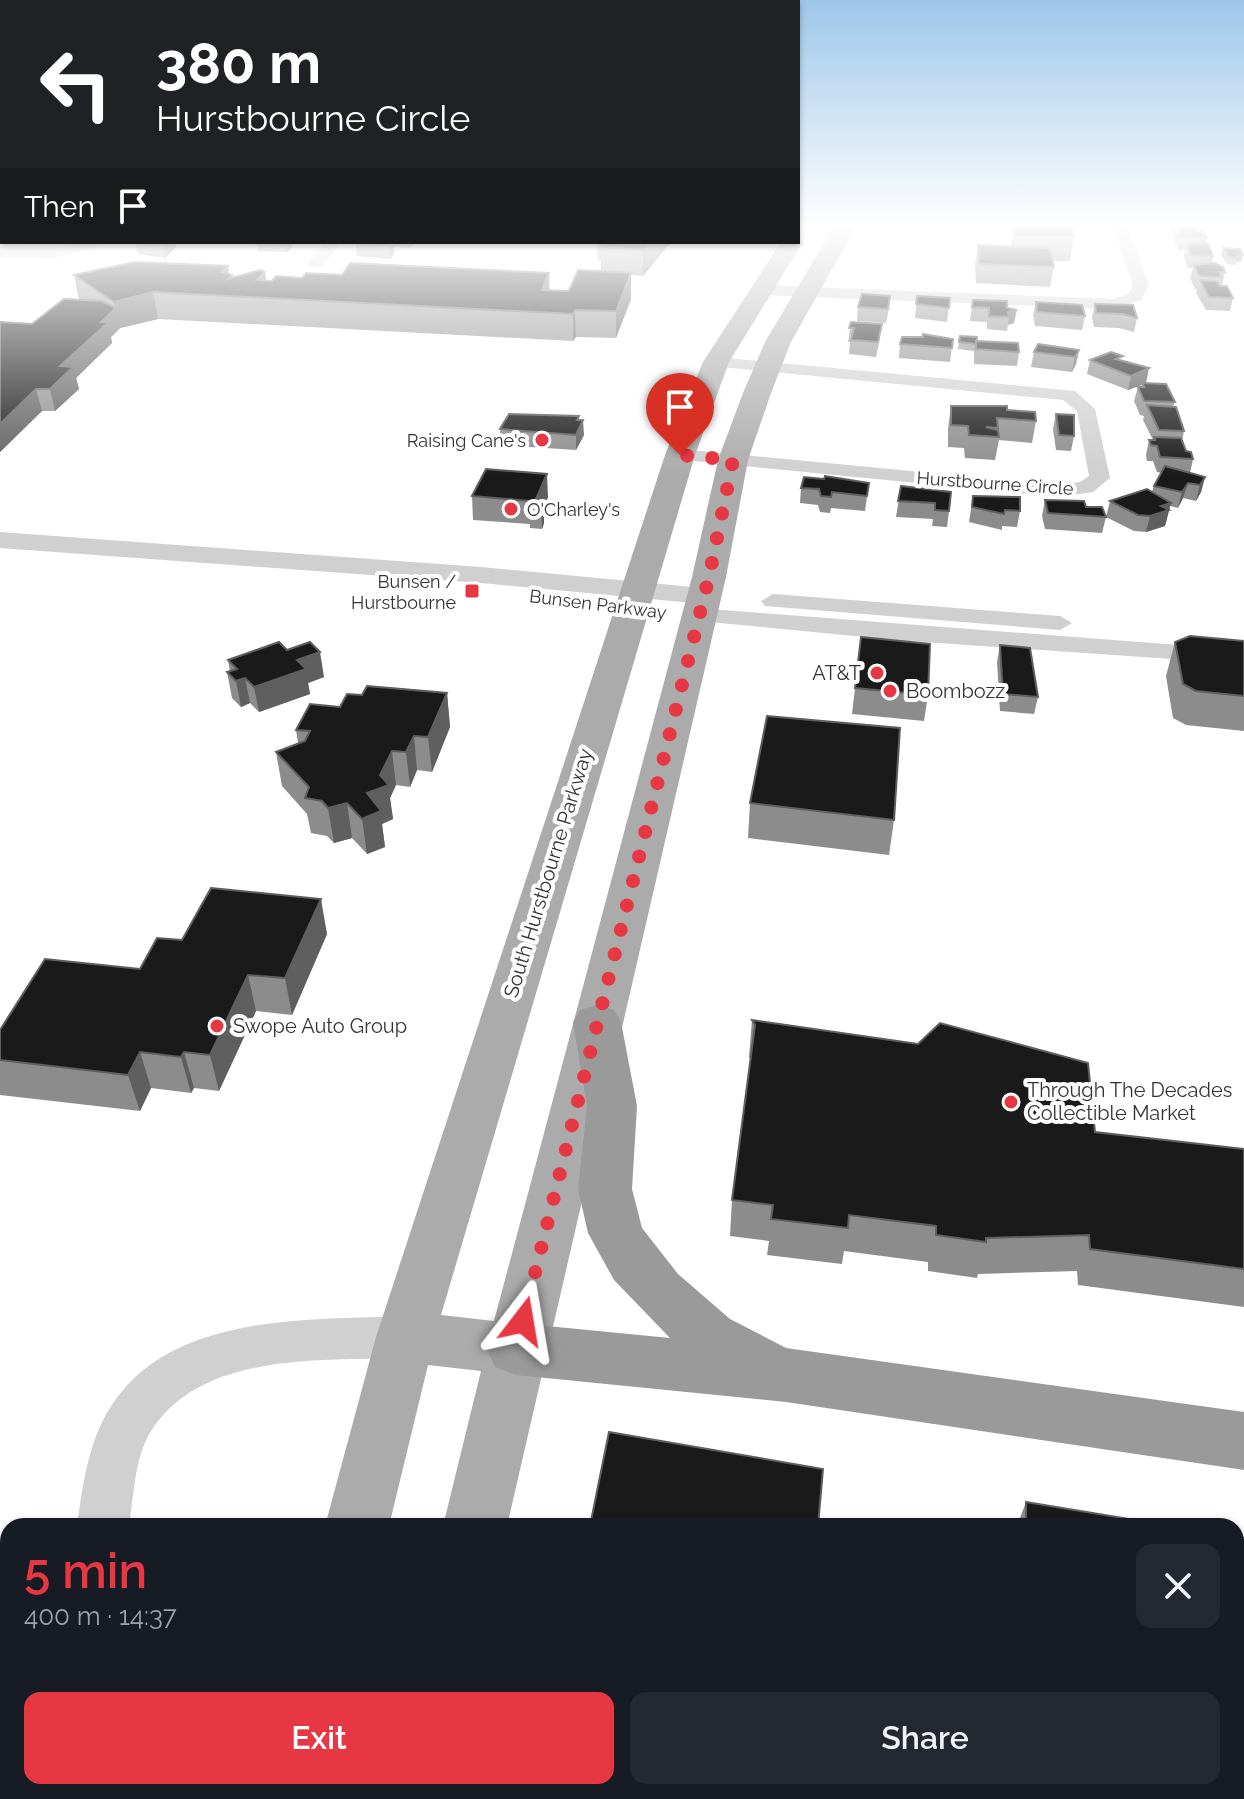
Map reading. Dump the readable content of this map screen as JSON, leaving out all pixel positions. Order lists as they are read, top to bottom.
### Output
{
  "streets": {
    "main road": ["South Hurstbourne Parkway"],
    "street": ["Hurstbourne Circle", "Bunsen Parkway"]
  },
  "crossings": [
    ["Hurstbourne Circle", "South Hurstbourne Parkway"],
    ["Bunsen Parkway", "South Hurstbourne Parkway"]
  ],
  "places": {
    "other": [
      "Raising Cane's",
      "O'Charley's",
      "AT&T",
      "Boombozz",
      "Swope Auto Group",
      "Through The Decades Collectible Market"
    ],
    "transit": ["Bunsen / Hurstbourne"]
  },
  "page": {
    "turn": ["380 m", "Hurstbourne Circle"],
    "then": "Then",
    "heading": ["5 min", "400 m · 14:37"],
    "buttons": ["Exit", "Share"]
  }
}
